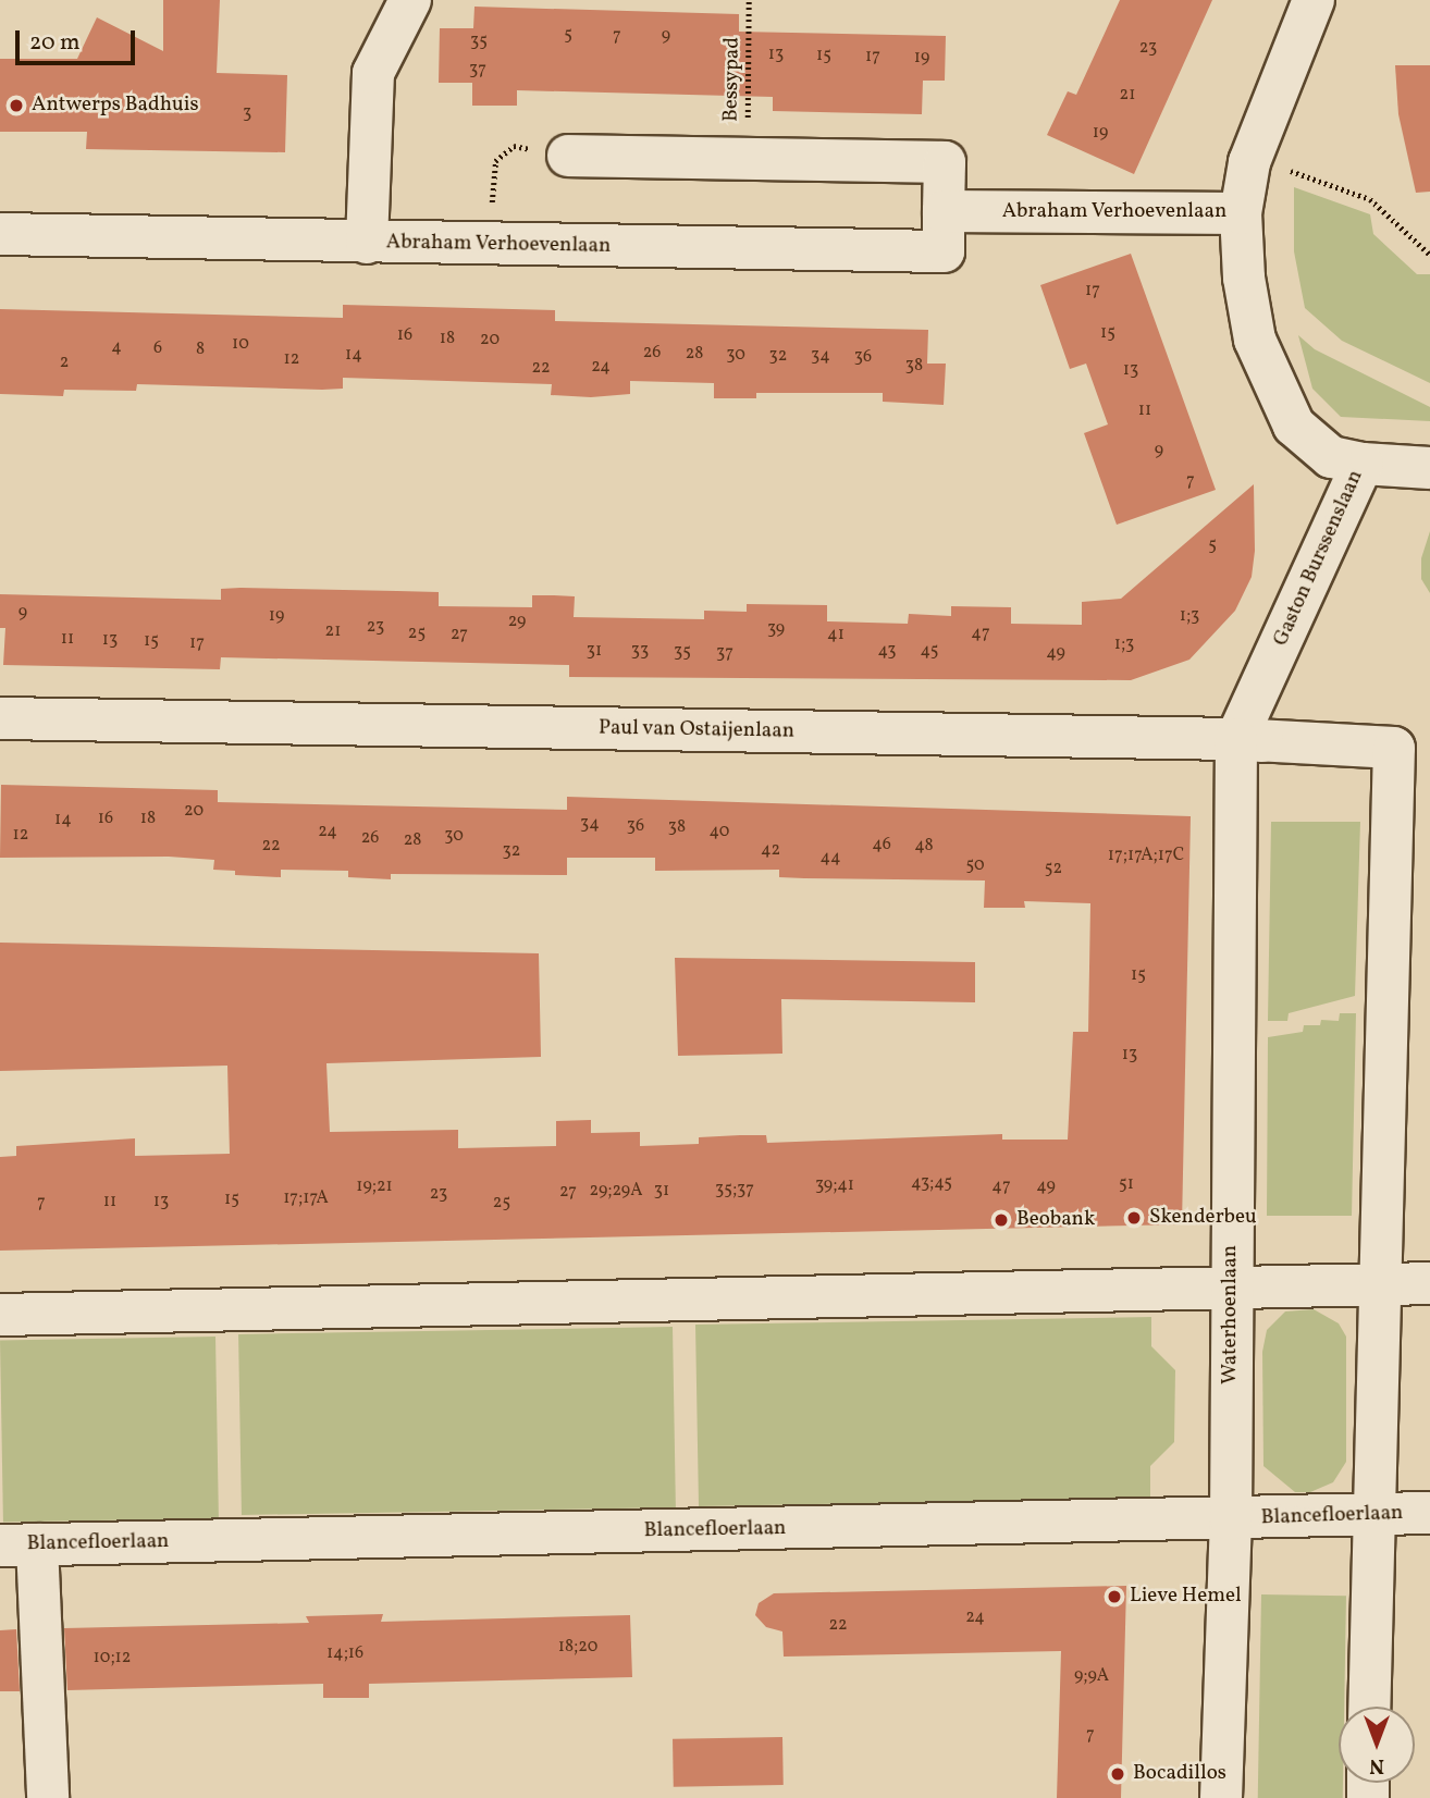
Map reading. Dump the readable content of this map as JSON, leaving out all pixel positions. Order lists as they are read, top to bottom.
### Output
{
  "streets": {
    "street": [
      "Abraham Verhoevenlaan",
      "Gaston Burssenslaan",
      "Paul van Ostaijenlaan",
      "Waterhoenlaan",
      "Blancefloerlaan"
    ],
    "path": ["Bessypad"]
  },
  "crossings": [
    ["Bessypad", "Abraham Verhoevenlaan"],
    ["Abraham Verhoevenlaan", "Gaston Burssenslaan"],
    ["Gaston Burssenslaan", "Paul van Ostaijenlaan"],
    ["Gaston Burssenslaan", "Waterhoenlaan"],
    ["Paul van Ostaijenlaan", "Waterhoenlaan"],
    ["Waterhoenlaan", "Blancefloerlaan"]
  ],
  "places": [
    "Antwerps Badhuis",
    "Skenderbeu",
    "Beobank",
    "Lieve Hemel",
    "Bocadillos"
  ],
  "house_numbers": [
    "5",
    "7",
    "9",
    "35",
    "23",
    "13",
    "15",
    "17",
    "19",
    "37",
    "21",
    "3",
    "19",
    "17",
    "15",
    "16",
    "18",
    "20",
    "10",
    "4",
    "6",
    "8",
    "26",
    "28",
    "14",
    "30",
    "32",
    "34",
    "36",
    "12",
    "2",
    "38",
    "24",
    "22",
    "13",
    "11",
    "9",
    "7",
    "5",
    "9",
    "19",
    "1;3",
    "29",
    "23",
    "39",
    "21",
    "25",
    "47",
    "27",
    "41",
    "11",
    "13",
    "15",
    "17",
    "1;3",
    "31",
    "33",
    "43",
    "45",
    "35",
    "37",
    "49",
    "20",
    "16",
    "18",
    "14",
    "34",
    "36",
    "38",
    "24",
    "40",
    "12",
    "30",
    "26",
    "28",
    "46",
    "22",
    "48",
    "42",
    "32",
    "17;17A;17C",
    "44",
    "50",
    "52",
    "15",
    "13",
    "43;45",
    "51",
    "39;41",
    "19;21",
    "47",
    "49",
    "35;37",
    "29;29A",
    "31",
    "27",
    "23",
    "17;17A",
    "15",
    "11",
    "13",
    "7",
    "25",
    "24",
    "22",
    "18;20",
    "14;16",
    "10;12",
    "9;9A",
    "7"
  ],
  "scale_bar": "20 m",
  "north": "bottom"
}
